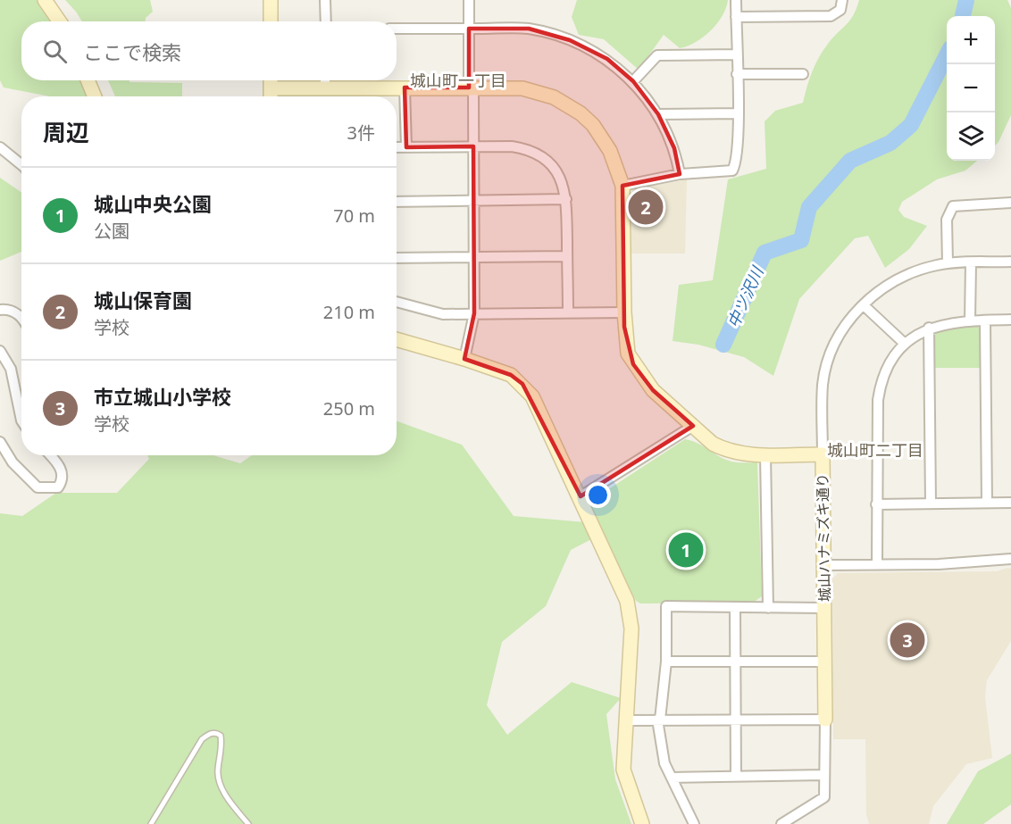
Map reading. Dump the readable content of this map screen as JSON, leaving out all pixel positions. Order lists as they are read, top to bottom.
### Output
{
  "streets": {
    "street": ["城山ハナミズキ通り"]
  },
  "districts": ["城山町一丁目", "城山町二丁目"],
  "water": ["中ツ沢川"],
  "page": {
    "map_buttons": ["+", "−"],
    "search": "ここで検索",
    "heading": ["周辺", "3件"],
    "list": [
      {
        "mark": "1",
        "name": "城山中央公園",
        "note": "公園",
        "value": "70 m"
      },
      {
        "mark": "2",
        "name": "城山保育園",
        "note": "学校",
        "value": "210 m"
      },
      {
        "mark": "3",
        "name": "市立城山小学校",
        "note": "学校",
        "value": "250 m"
      }
    ],
    "pins": ["2", "1", "3"]
  }
}
